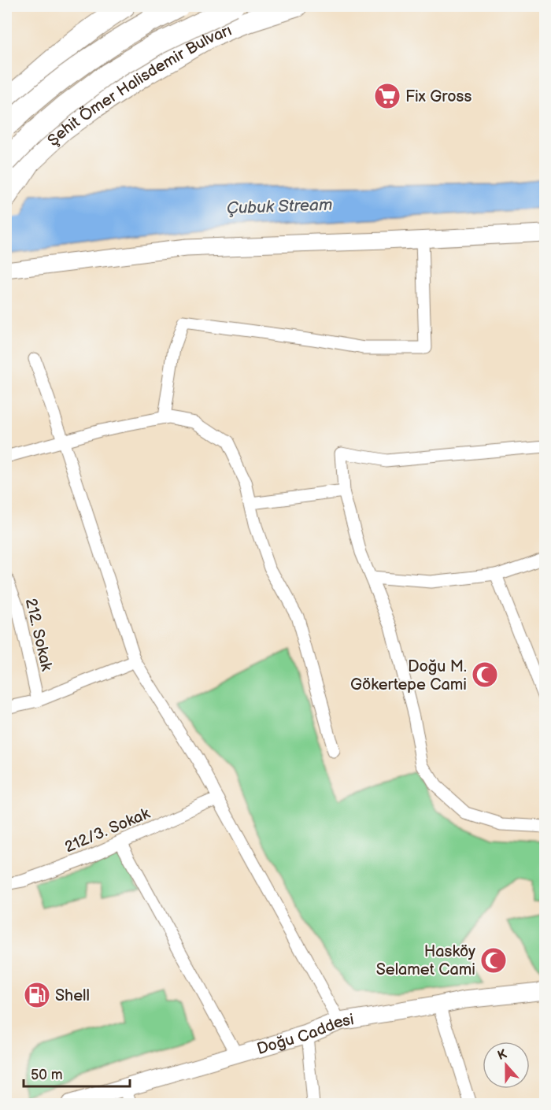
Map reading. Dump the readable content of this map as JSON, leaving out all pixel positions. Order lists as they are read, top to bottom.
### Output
{
  "streets": {
    "highway": ["Şehit Ömer Halisdemir Bulvarı"],
    "street": ["212. Sokak", "212/3. Sokak", "Doğu Caddesi"]
  },
  "water": ["Çubuk Stream"],
  "places": {
    "supermarket": ["Fix Gross"],
    "mosque": ["Doğu M. Gökertepe Cami", "Hasköy Selamet Cami"],
    "fuel station": ["Shell"]
  },
  "scale_bar": "50 m",
  "north": "top"
}
